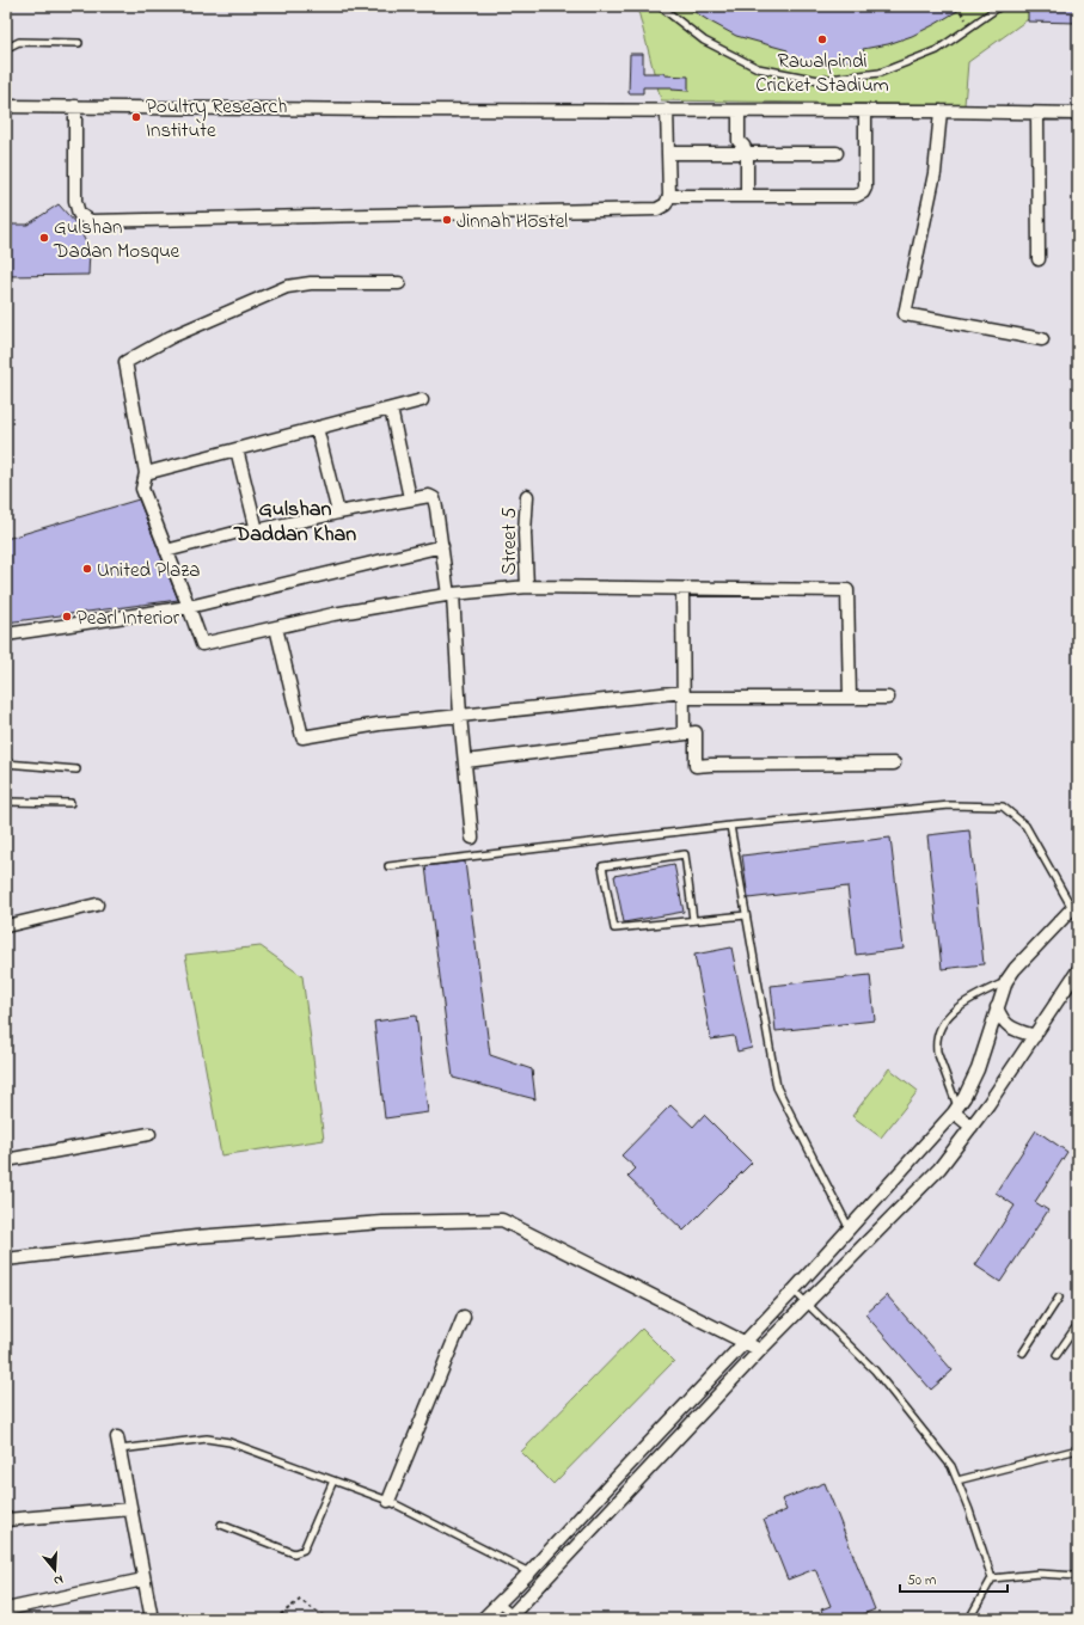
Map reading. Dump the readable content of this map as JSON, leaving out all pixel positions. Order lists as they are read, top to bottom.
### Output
{
  "streets": {
    "street": ["Street 5"]
  },
  "districts": ["Gulshan Daddan Khan"],
  "places": [
    "Rawalpindi Cricket Stadium",
    "Poultry Research Institute",
    "Jinnah Hostel",
    "Gulshan Dadan Mosque",
    "United Plaza",
    "Pearl Interior"
  ],
  "scale_bar": "50 m",
  "north": "bottom"
}
